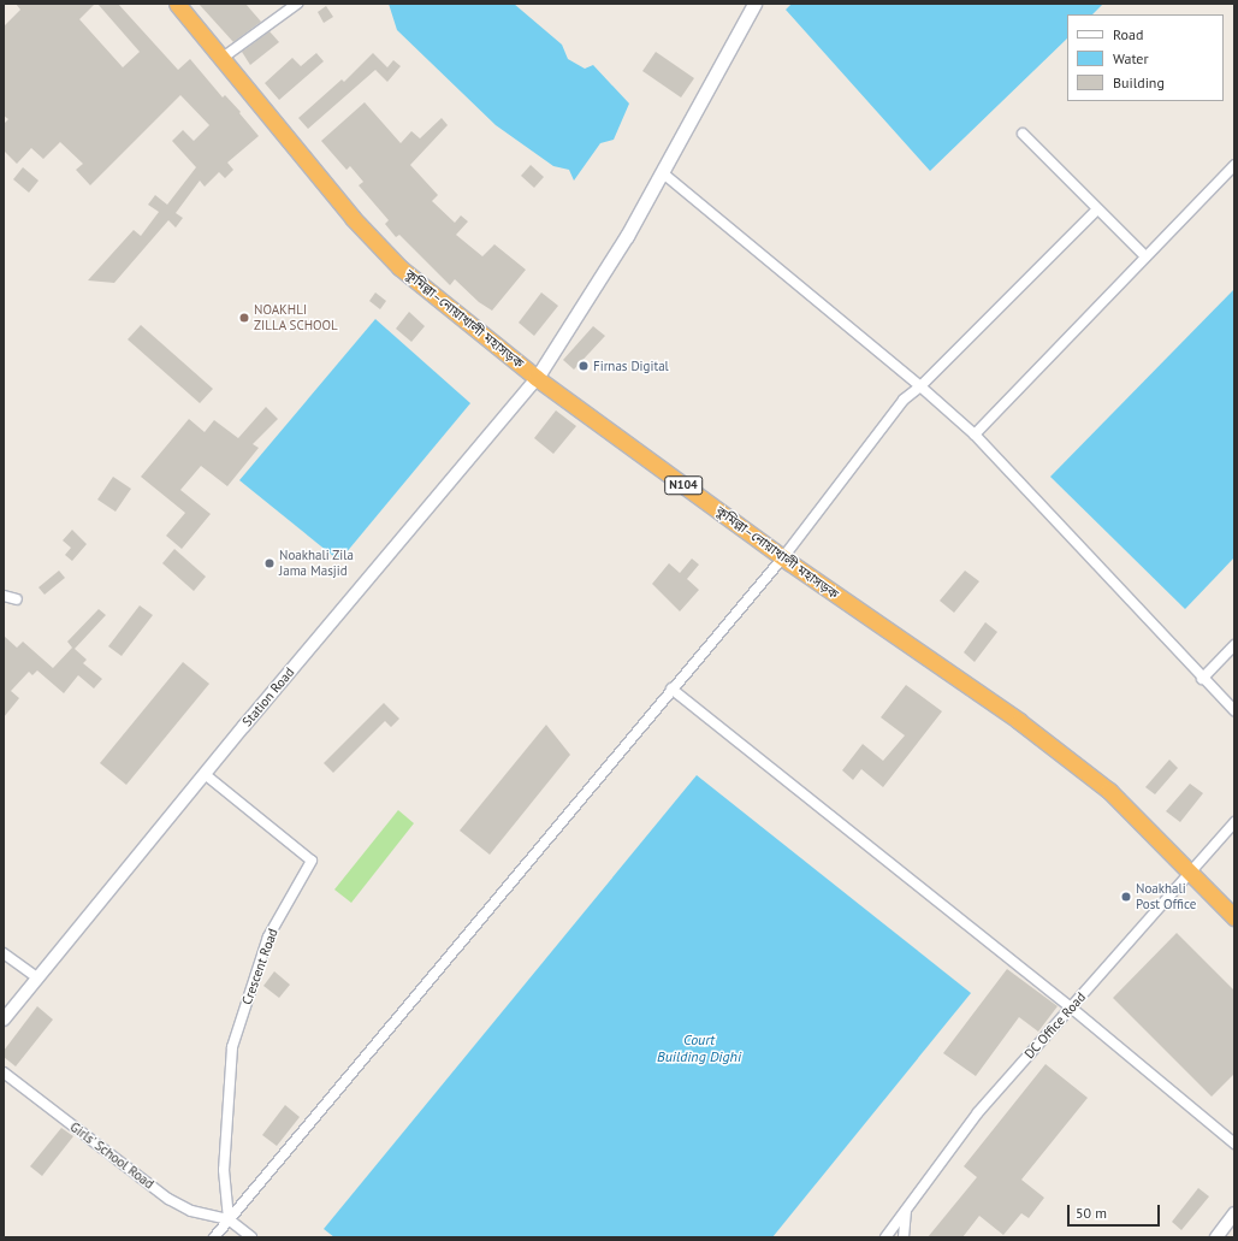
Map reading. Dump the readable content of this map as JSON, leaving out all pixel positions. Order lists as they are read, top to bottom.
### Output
{
  "streets": {
    "highway": ["কুমিল্লা–নোয়াখালী মহাসড়ক", "N104"],
    "street": [
      "Station Road",
      "Crescent Road",
      "DC Office Road",
      "Girls' School Road"
    ]
  },
  "crossings": [
    ["কুমিল্লা–নোয়াখালী মহাসড়ক", "Station Road"],
    ["কুমিল্লা–নোয়াখালী মহাসড়ক", "DC Office Road"],
    ["Station Road", "Crescent Road"],
    ["Crescent Road", "Girls' School Road"]
  ],
  "water": ["Court Building Dighi"],
  "places": [
    "NOAKHLI ZILLA SCHOOL",
    "Firnas Digital",
    "Noakhali Zila Jama Masjid",
    "Noakhali Post Office"
  ],
  "legend": ["Road", "Water", "Building"],
  "scale_bar": "50 m"
}
